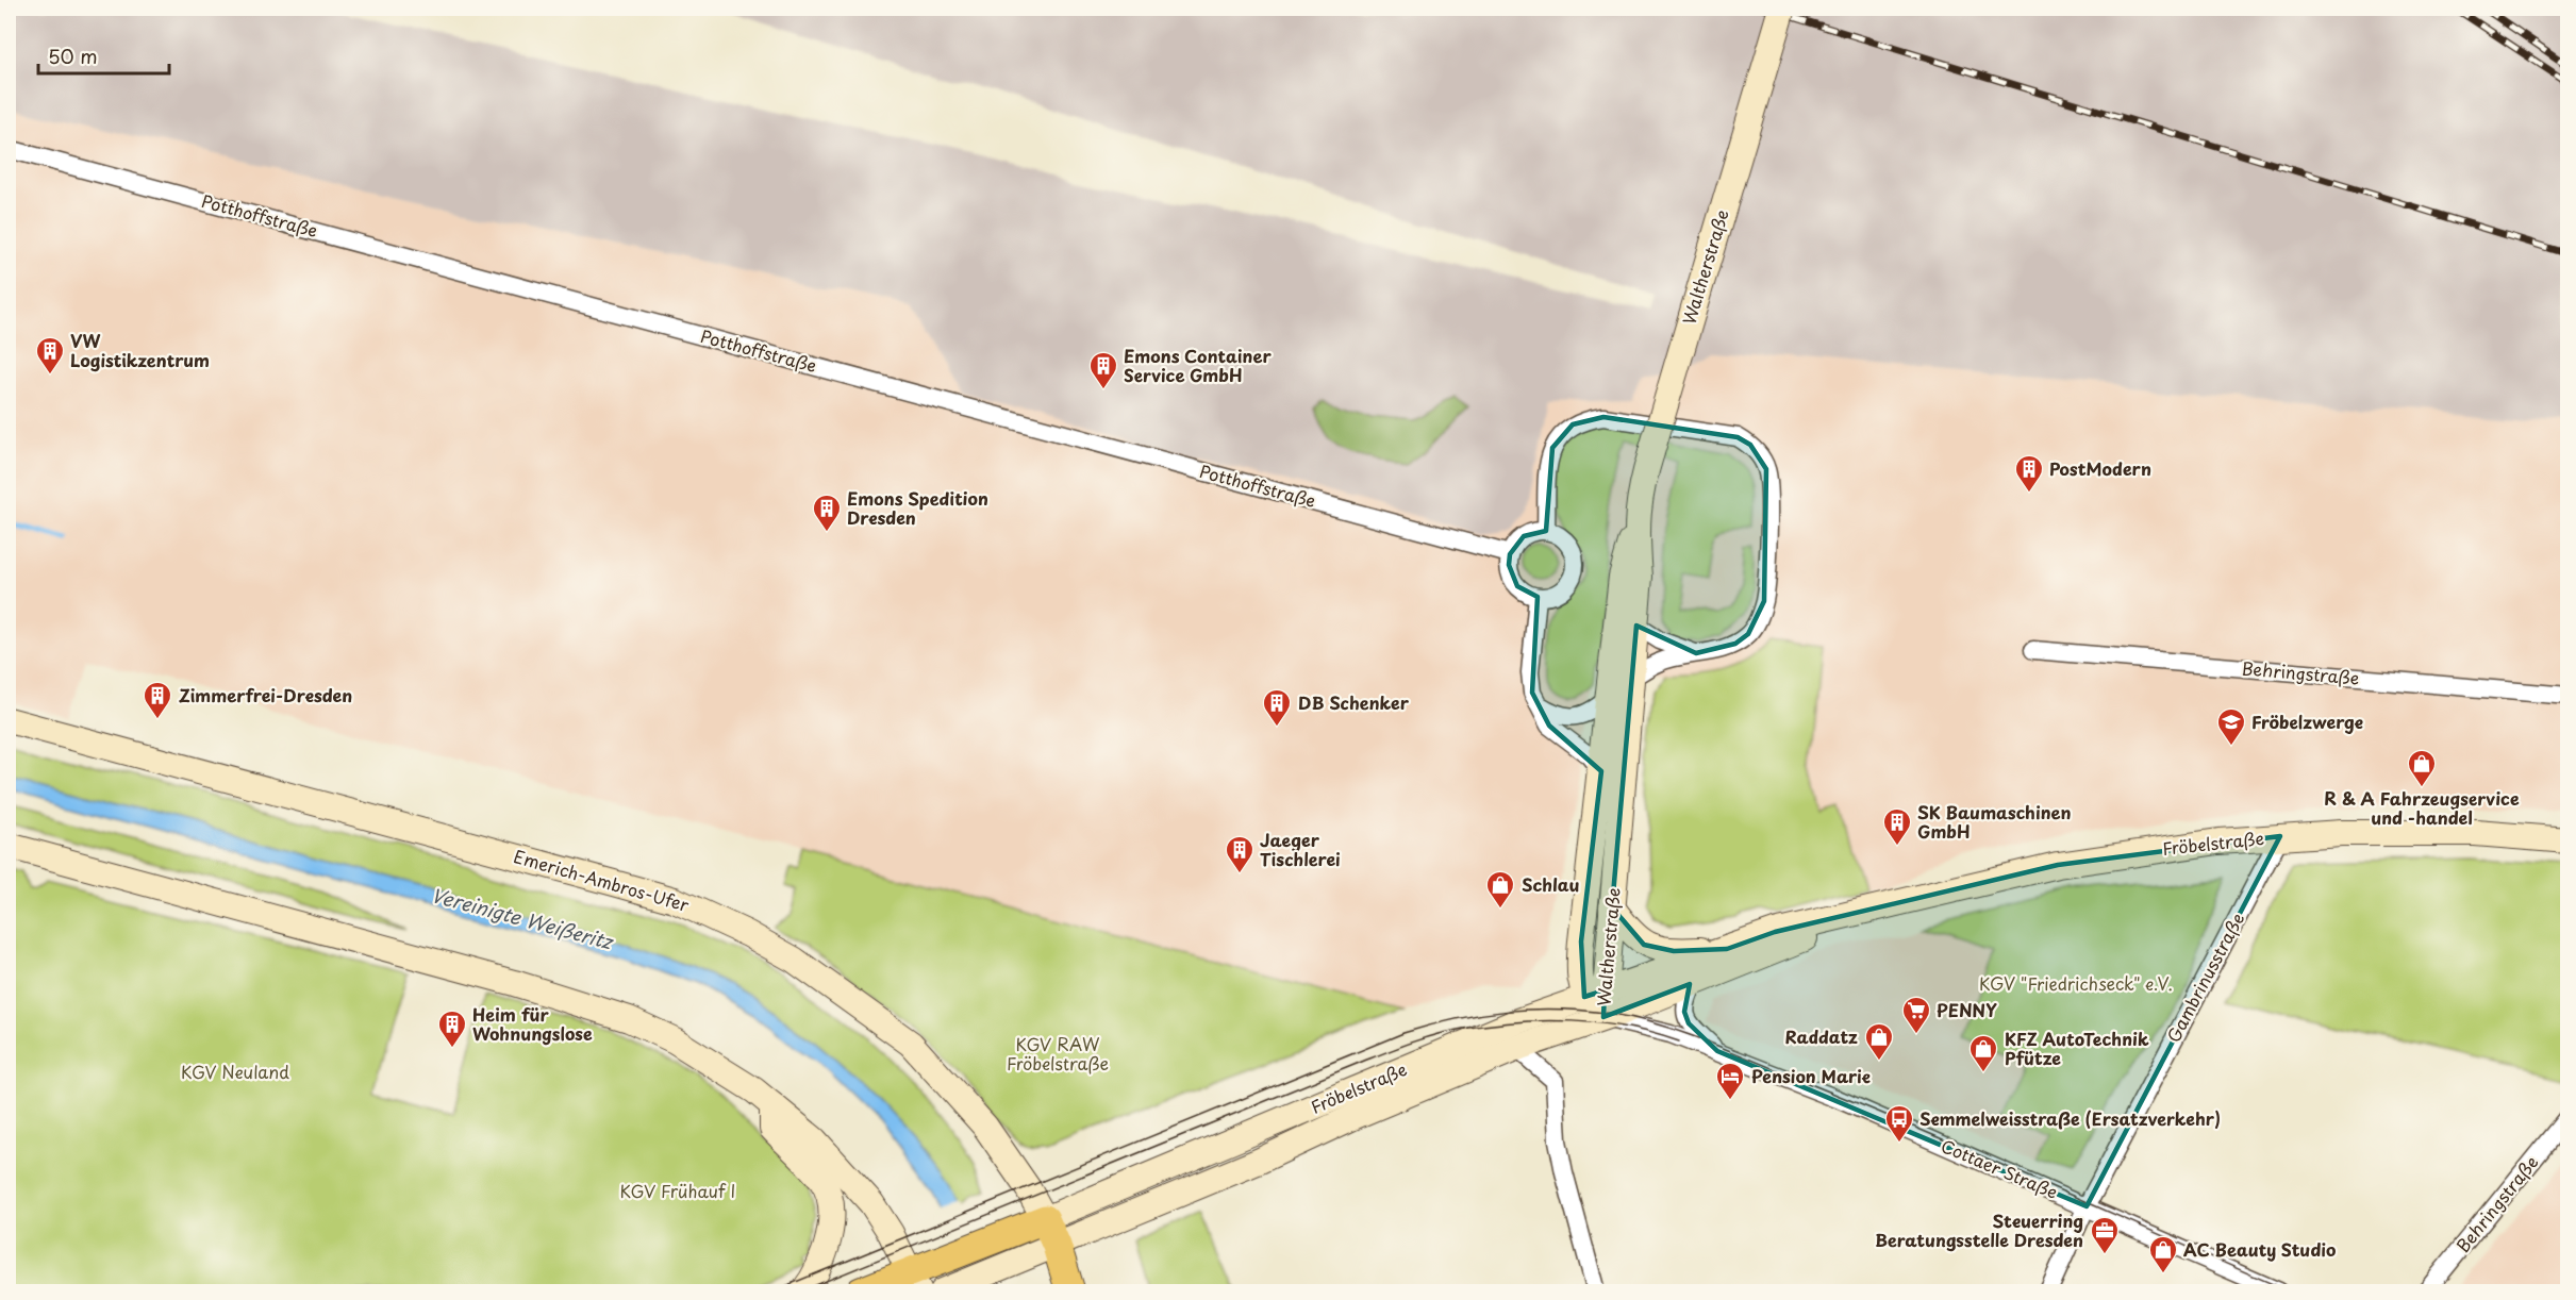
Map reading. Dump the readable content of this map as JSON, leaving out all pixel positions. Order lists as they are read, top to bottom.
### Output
{
  "streets": {
    "main road": ["Waltherstraße", "Fröbelstraße", "Emerich-Ambros-Ufer"],
    "street": [
      "Potthoffstraße",
      "Behringstraße",
      "Gambrinusstraße",
      "Cottaer Straße"
    ]
  },
  "crossings": [
    ["Waltherstraße", "Fröbelstraße"],
    ["Waltherstraße", "Cottaer Straße"],
    ["Fröbelstraße", "Emerich-Ambros-Ufer"],
    ["Fröbelstraße", "Gambrinusstraße"],
    ["Fröbelstraße", "Cottaer Straße"],
    ["Gambrinusstraße", "Cottaer Straße"]
  ],
  "water": ["Vereinigte Weißeritz"],
  "parks": [
    "KGV \"Friedrichseck\" e.V.",
    "KGV RAW Fröbelstraße",
    "KGV Neuland",
    "KGV Frühauf I"
  ],
  "places": {
    "building": [
      "VW Logistikzentrum",
      "Emons Container Service GmbH",
      "PostModern",
      "Emons Spedition Dresden",
      "Zimmerfrei-Dresden",
      "DB Schenker",
      "SK Baumaschinen GmbH",
      "Jaeger Tischlerei",
      "Heim für Wohnungslose"
    ],
    "school or university": ["Fröbelzwerge"],
    "shop": [
      "R & A Fahrzeugservice und -handel",
      "Schlau",
      "Raddatz",
      "KFZ AutoTechnik Pfütze",
      "AC Beauty Studio"
    ],
    "supermarket": ["PENNY"],
    "hotel": ["Pension Marie"],
    "bus stop": ["Semmelweisstraße (Ersatzverkehr)"],
    "office": ["Steuerring Beratungsstelle Dresden"]
  },
  "scale_bar": "50 m"
}
